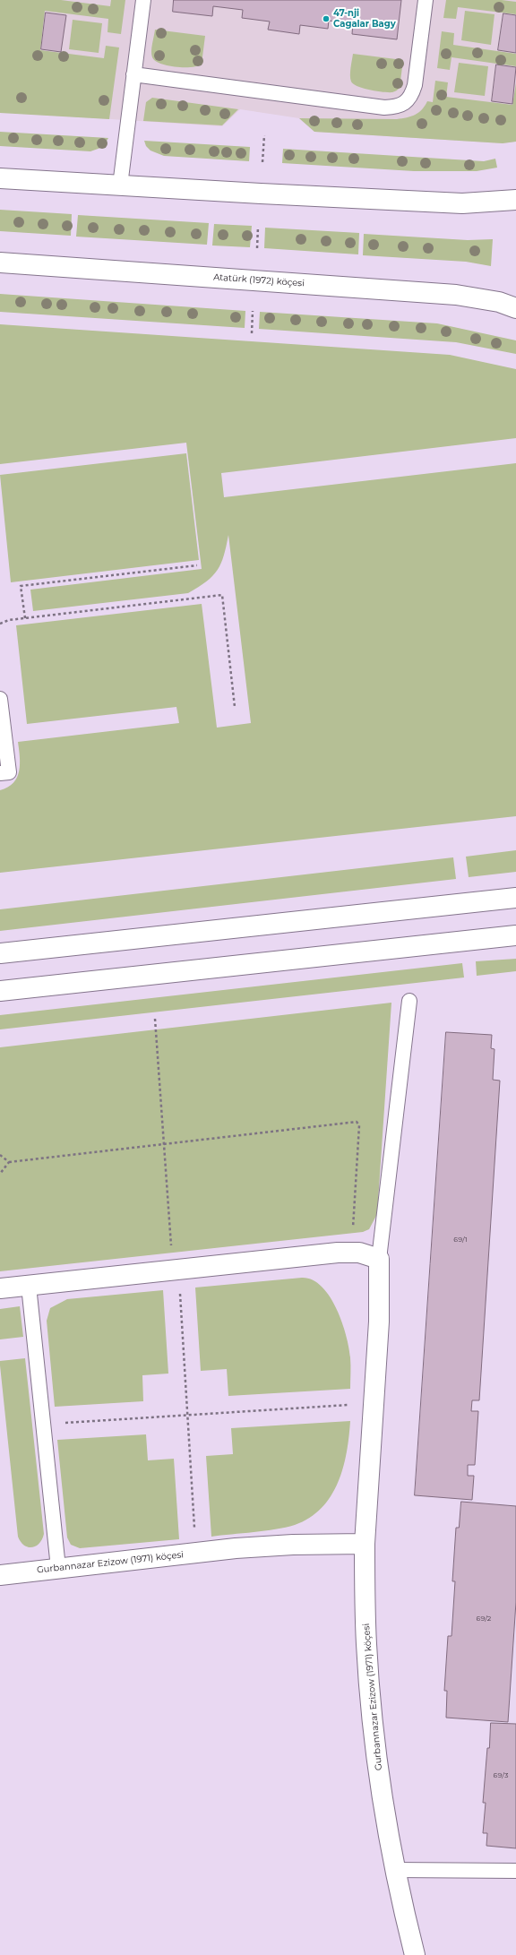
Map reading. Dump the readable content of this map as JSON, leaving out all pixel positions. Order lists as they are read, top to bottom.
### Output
{
  "streets": {
    "main road": ["Atatürk (1972) köçesi", "Gurbannazar Ezizow (1971) köçesi"]
  },
  "places": ["47-nji Cagalar Bagy"],
  "house_numbers": ["69/1", "69/2", "69/3"]
}
